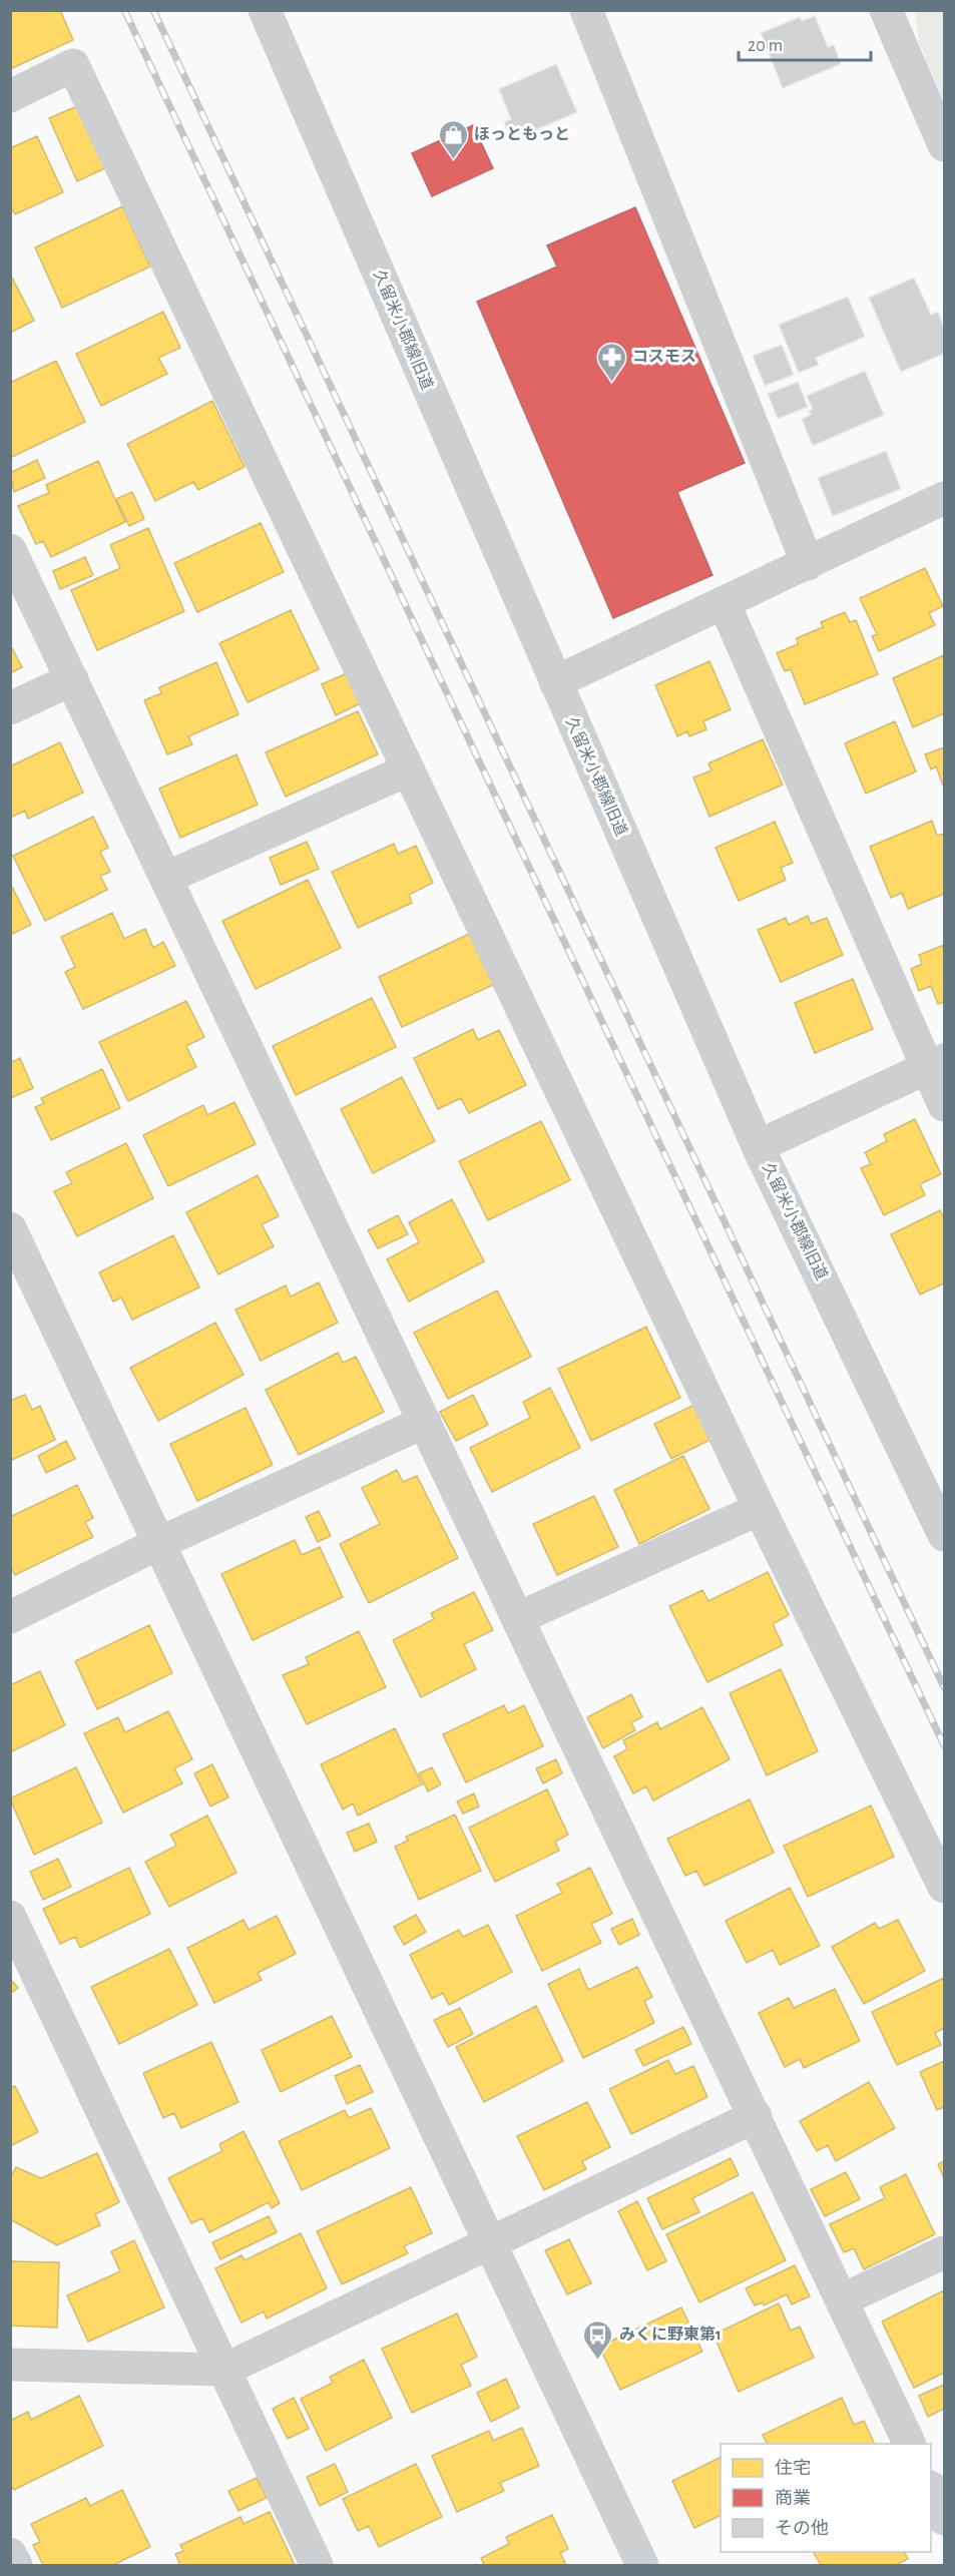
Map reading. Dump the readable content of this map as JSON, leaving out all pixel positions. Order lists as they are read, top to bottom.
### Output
{
  "streets": {
    "street": ["久留米小郡線旧道"]
  },
  "places": {
    "shop": ["ほっともっと"],
    "pharmacy": ["コスモス"],
    "bus stop": ["みくに野東第1"]
  },
  "legend": ["住宅", "商業", "その他"],
  "scale_bar": "20 m"
}
